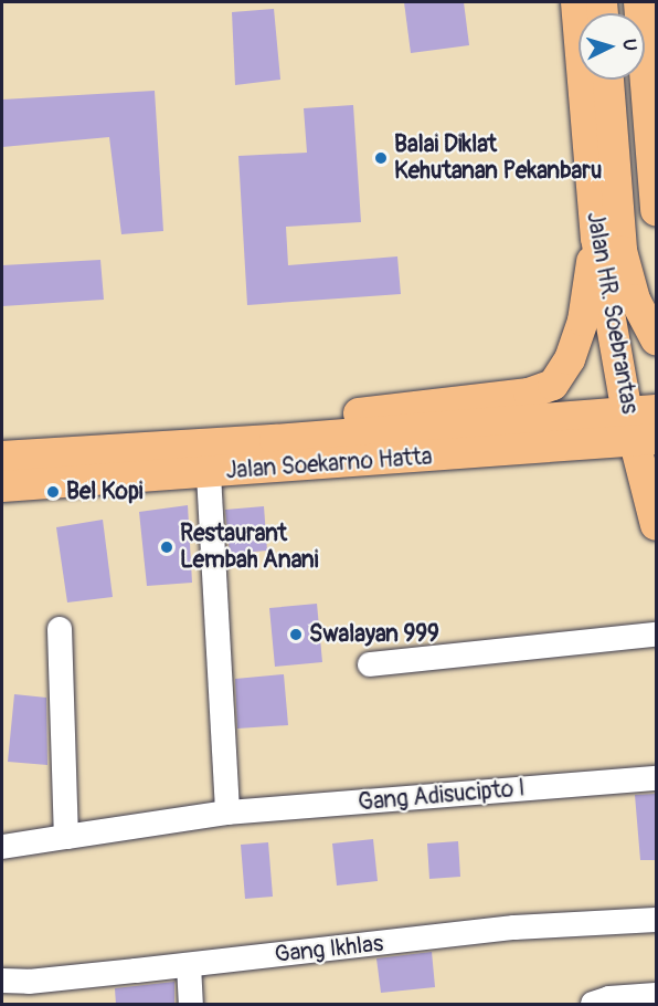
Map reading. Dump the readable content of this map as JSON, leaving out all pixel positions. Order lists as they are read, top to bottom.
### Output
{
  "streets": {
    "main road": ["Jalan HR. Soebrantas", "Jalan Soekarno Hatta"],
    "street": ["Gang Adisucipto I", "Gang Ikhlas"]
  },
  "crossings": [
    ["Jalan HR. Soebrantas", "Jalan Soekarno Hatta"]
  ],
  "places": [
    "Balai Diklat Kehutanan Pekanbaru",
    "Bel Kopi",
    "Restaurant Lembah Anani",
    "Swalayan 999"
  ],
  "north": "right"
}
